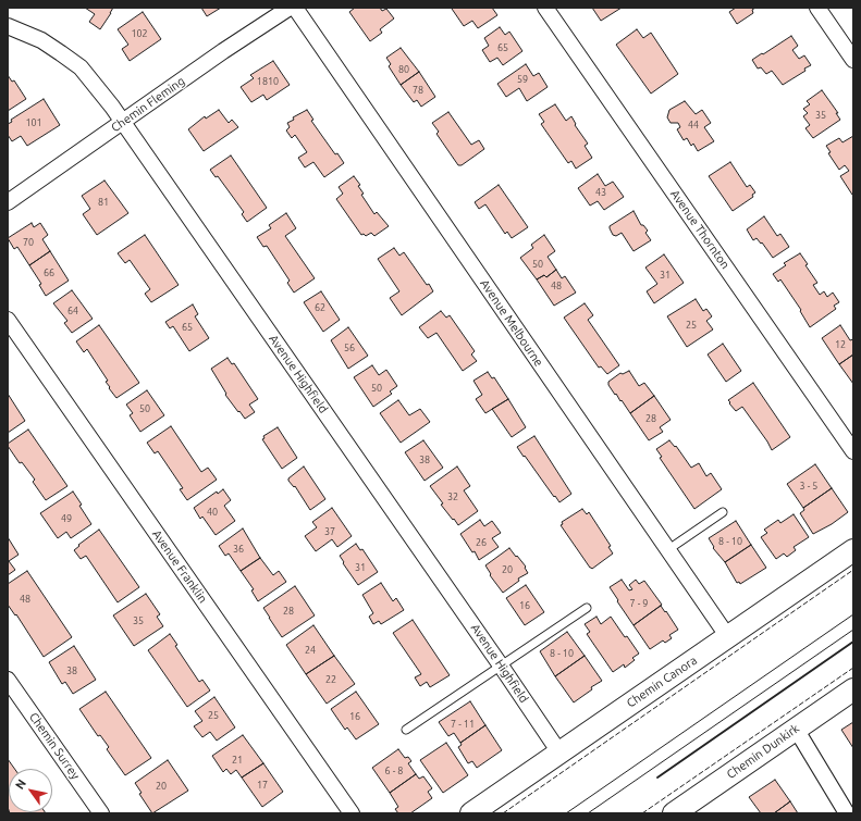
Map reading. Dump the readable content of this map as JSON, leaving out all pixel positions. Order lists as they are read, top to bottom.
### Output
{
  "streets": {
    "street": [
      "Chemin Fleming",
      "Avenue Thornton",
      "Avenue Melbourne",
      "Avenue Highfield",
      "Avenue Franklin",
      "Chemin Canora",
      "Chemin Surrey",
      "Chemin Dunkirk"
    ]
  },
  "crossings": [
    ["Chemin Fleming", "Avenue Highfield"],
    ["Avenue Melbourne", "Chemin Canora"],
    ["Avenue Highfield", "Chemin Canora"]
  ],
  "house_numbers": [
    "102",
    "65",
    "80",
    "59",
    "1810",
    "78",
    "35",
    "101",
    "44",
    "43",
    "81",
    "70",
    "50",
    "66",
    "31",
    "48",
    "62",
    "64",
    "25",
    "65",
    "12",
    "56",
    "50",
    "50",
    "28",
    "38",
    "3 - 5",
    "32",
    "40",
    "49",
    "37",
    "8 - 10",
    "26",
    "36",
    "31",
    "20",
    "48",
    "7 - 9",
    "16",
    "28",
    "35",
    "24",
    "8 - 10",
    "38",
    "22",
    "25",
    "16",
    "7 - 11",
    "21",
    "6 - 8",
    "17",
    "20"
  ],
  "north": "top left"
}
